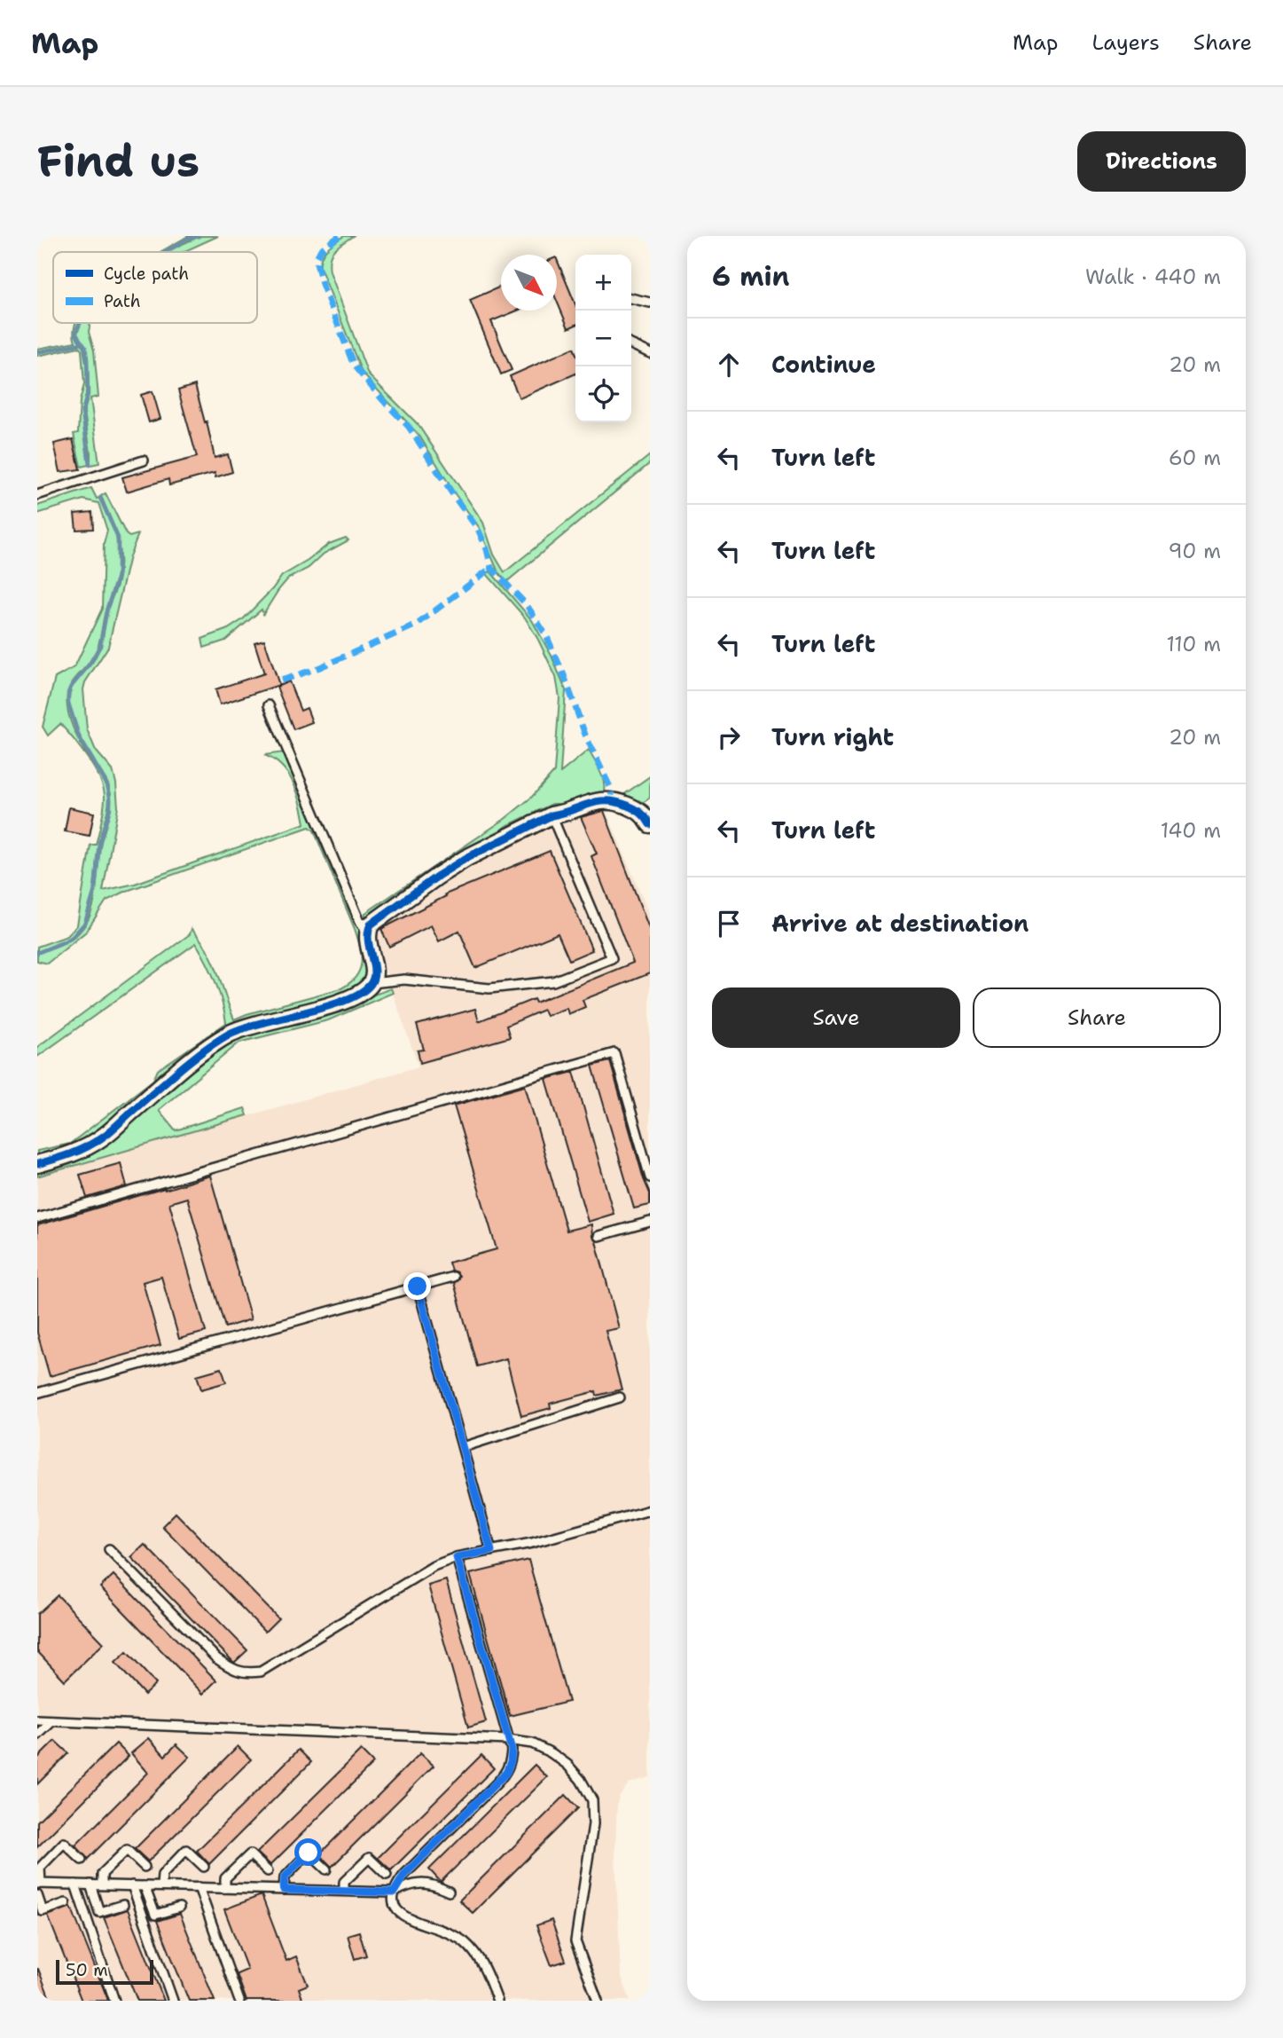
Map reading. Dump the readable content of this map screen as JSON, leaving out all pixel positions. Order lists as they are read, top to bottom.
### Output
{
  "legend": ["Cycle path", "Path"],
  "scale_bar": "50 m",
  "north": "bottom right",
  "page": {
    "header": "Map",
    "nav": ["Map", "Layers", "Share"],
    "buttons": [
      "Directions",
      ["Save", "Share"]
    ],
    "title": "Find us",
    "heading": ["6 min", "Walk · 440 m"],
    "map_buttons": ["+", "−"],
    "list": [
      ["Continue", "20 m"],
      ["Turn left", "60 m"],
      ["Turn left", "90 m"],
      ["Turn left", "110 m"],
      ["Turn right", "20 m"],
      ["Turn left", "140 m"],
      "Arrive at destination"
    ],
    "scale": "50 m"
  }
}
